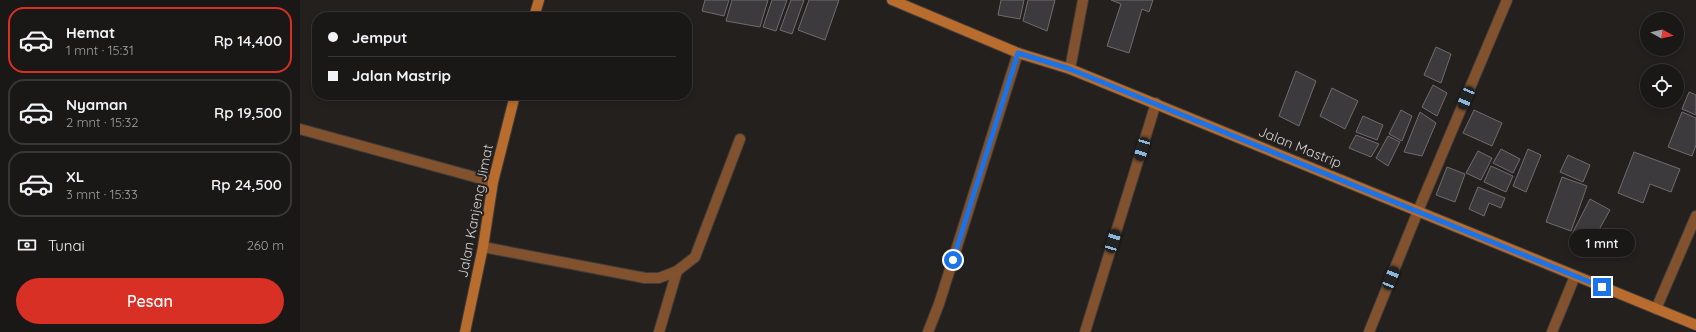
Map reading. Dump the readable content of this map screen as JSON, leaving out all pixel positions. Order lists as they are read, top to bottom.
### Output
{
  "streets": {
    "main road": ["Jalan Mastrip", "Jalan Kanjeng Jimat"]
  },
  "north": "right",
  "page": {
    "list": [
      {
        "name": "Hemat",
        "note": "1 mnt · 15:31",
        "value": "Rp 14,400"
      },
      {
        "name": "Nyaman",
        "note": "2 mnt · 15:32",
        "value": "Rp 19,500"
      },
      {
        "name": "XL",
        "note": "3 mnt · 15:33",
        "value": "Rp 24,500"
      }
    ],
    "banner": ["Jemput", "Jalan Mastrip"],
    "pay": ["Tunai", "260 m"],
    "bubble": "1 mnt",
    "buttons": "Pesan"
  }
}
